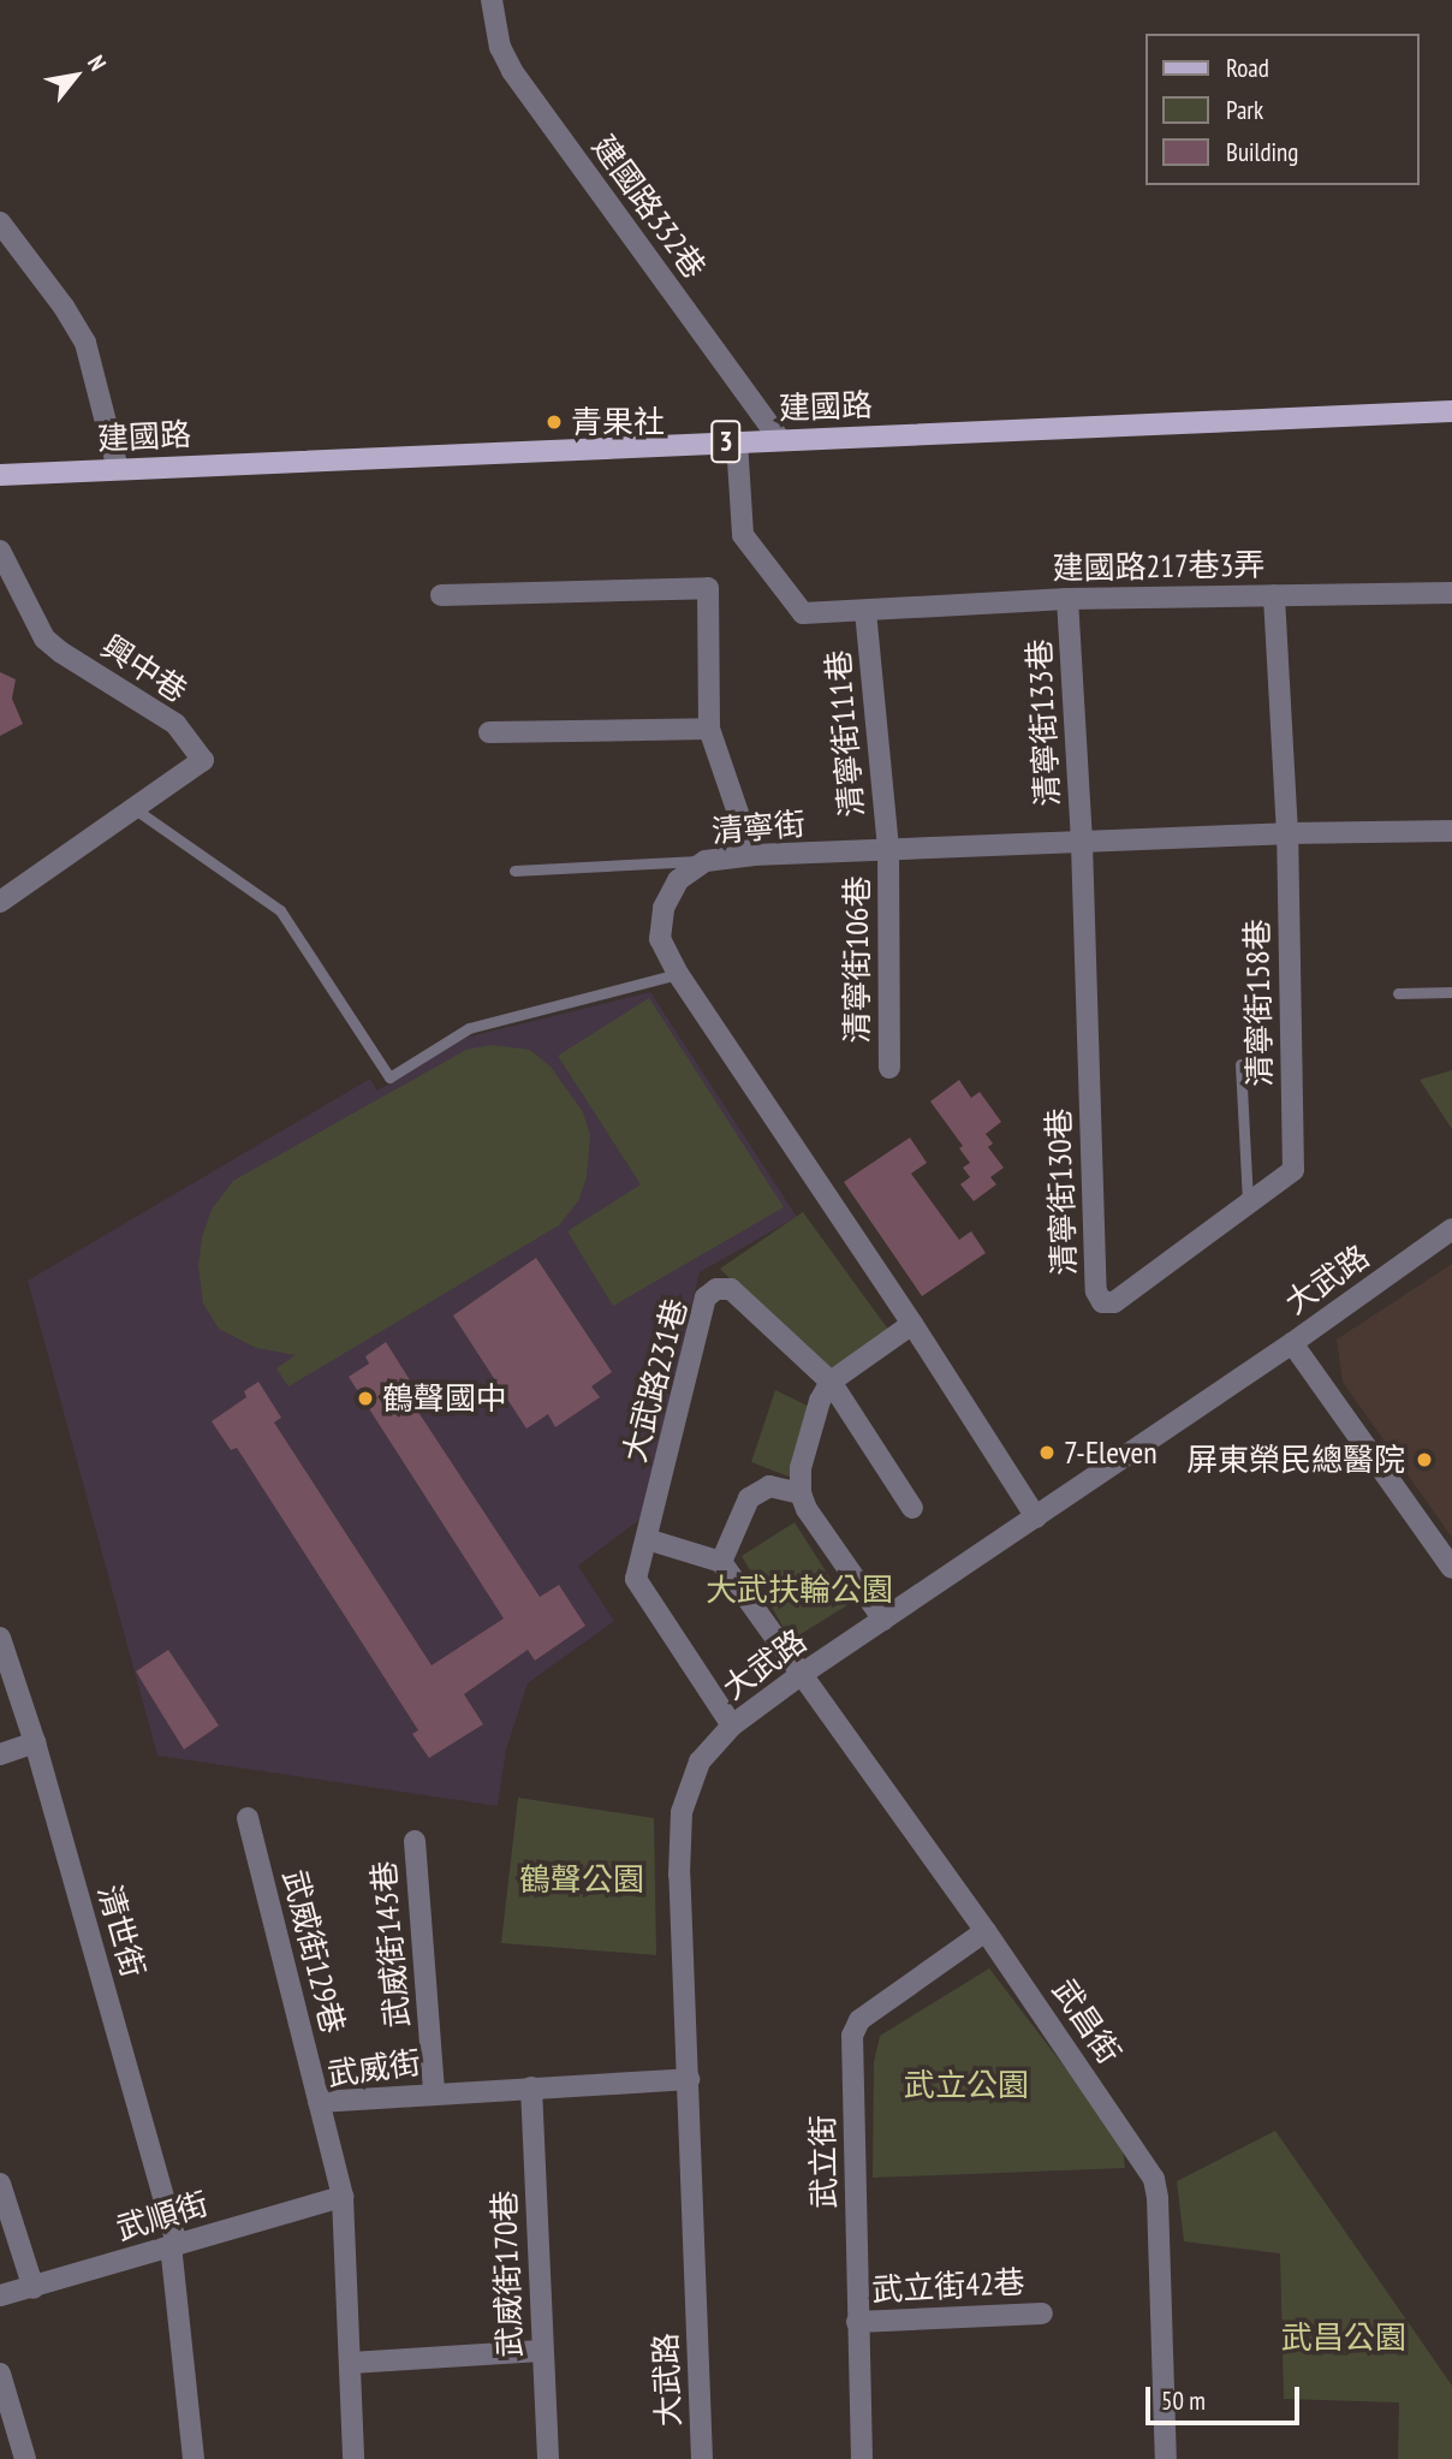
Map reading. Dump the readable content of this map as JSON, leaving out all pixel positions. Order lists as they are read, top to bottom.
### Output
{
  "streets": {
    "main road": ["建國路", "3"],
    "street": [
      "建國路332巷",
      "建國路217巷3弄",
      "興中巷",
      "清寧街133巷",
      "清寧街111巷",
      "清寧街",
      "清寧街106巷",
      "清寧街158巷",
      "清寧街130巷",
      "大武路",
      "大武路231巷",
      "清世街",
      "武威街143巷",
      "武威街129巷",
      "武昌街",
      "武威街",
      "武立街",
      "武順街",
      "武威街170巷",
      "武立街42巷"
    ]
  },
  "crossings": [
    ["建國路332巷", "建國路"],
    ["建國路", "建國路217巷3弄"],
    ["建國路217巷3弄", "清寧街133巷"],
    ["建國路217巷3弄", "清寧街111巷"],
    ["建國路217巷3弄", "清寧街158巷"],
    ["清寧街133巷", "清寧街"],
    ["清寧街133巷", "清寧街130巷"],
    ["清寧街111巷", "清寧街"],
    ["清寧街111巷", "清寧街106巷"],
    ["清寧街", "清寧街106巷"],
    ["清寧街", "清寧街158巷"],
    ["清寧街", "清寧街130巷"],
    ["清寧街", "大武路"],
    ["清寧街158巷", "清寧街130巷"],
    ["大武路", "大武路231巷"],
    ["大武路", "武昌街"],
    ["大武路", "武威街"],
    ["清世街", "武順街"],
    ["武威街143巷", "武威街"],
    ["武威街129巷", "武威街"],
    ["武昌街", "武立街"],
    ["武威街", "武順街"],
    ["武威街", "武威街170巷"],
    ["武立街", "武立街42巷"]
  ],
  "parks": [
    "大武扶輪公園",
    "鶴聲公園",
    "武立公園",
    "武昌公園"
  ],
  "places": [
    "青果社",
    "鶴聲國中",
    "7-Eleven",
    "屏東榮民總醫院"
  ],
  "legend": ["Road", "Park", "Building"],
  "scale_bar": "50 m",
  "north": "top right"
}
